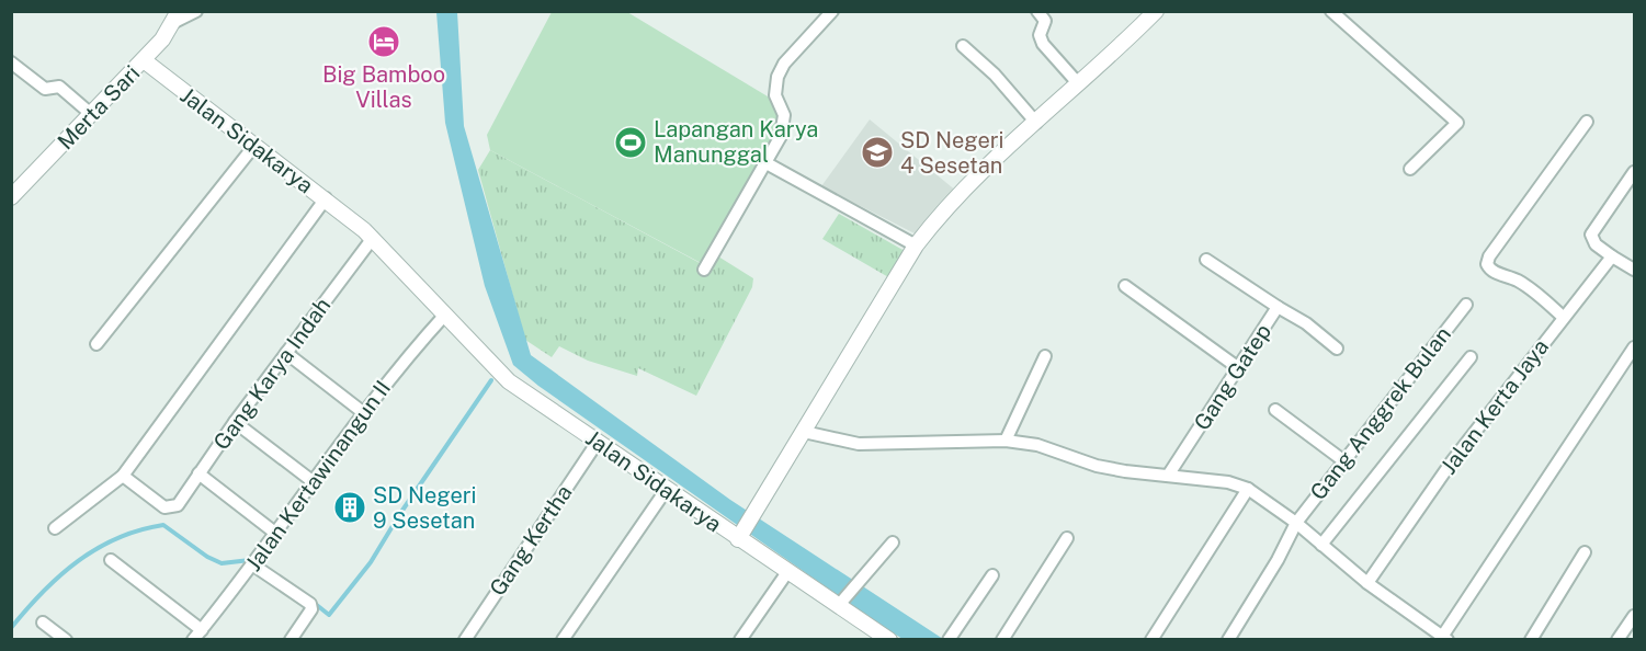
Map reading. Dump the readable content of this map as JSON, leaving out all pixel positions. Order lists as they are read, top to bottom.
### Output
{
  "streets": {
    "street": [
      "Merta Sari",
      "Jalan Sidakarya",
      "Gang Karya Indah",
      "Gang Gatep",
      "Jalan Kerta Jaya",
      "Gang Anggrek Bulan",
      "Jalan Kertawinangun II",
      "Gang Kertha"
    ]
  },
  "crossings": [
    ["Merta Sari", "Jalan Sidakarya"],
    ["Jalan Sidakarya", "Gang Karya Indah"],
    ["Jalan Sidakarya", "Jalan Kertawinangun II"],
    ["Jalan Sidakarya", "Gang Kertha"]
  ],
  "places": {
    "hotel": ["Big Bamboo Villas"],
    "sports": ["Lapangan Karya Manunggal"],
    "school or university": ["SD Negeri 4 Sesetan"],
    "building": ["SD Negeri 9 Sesetan"]
  }
}
